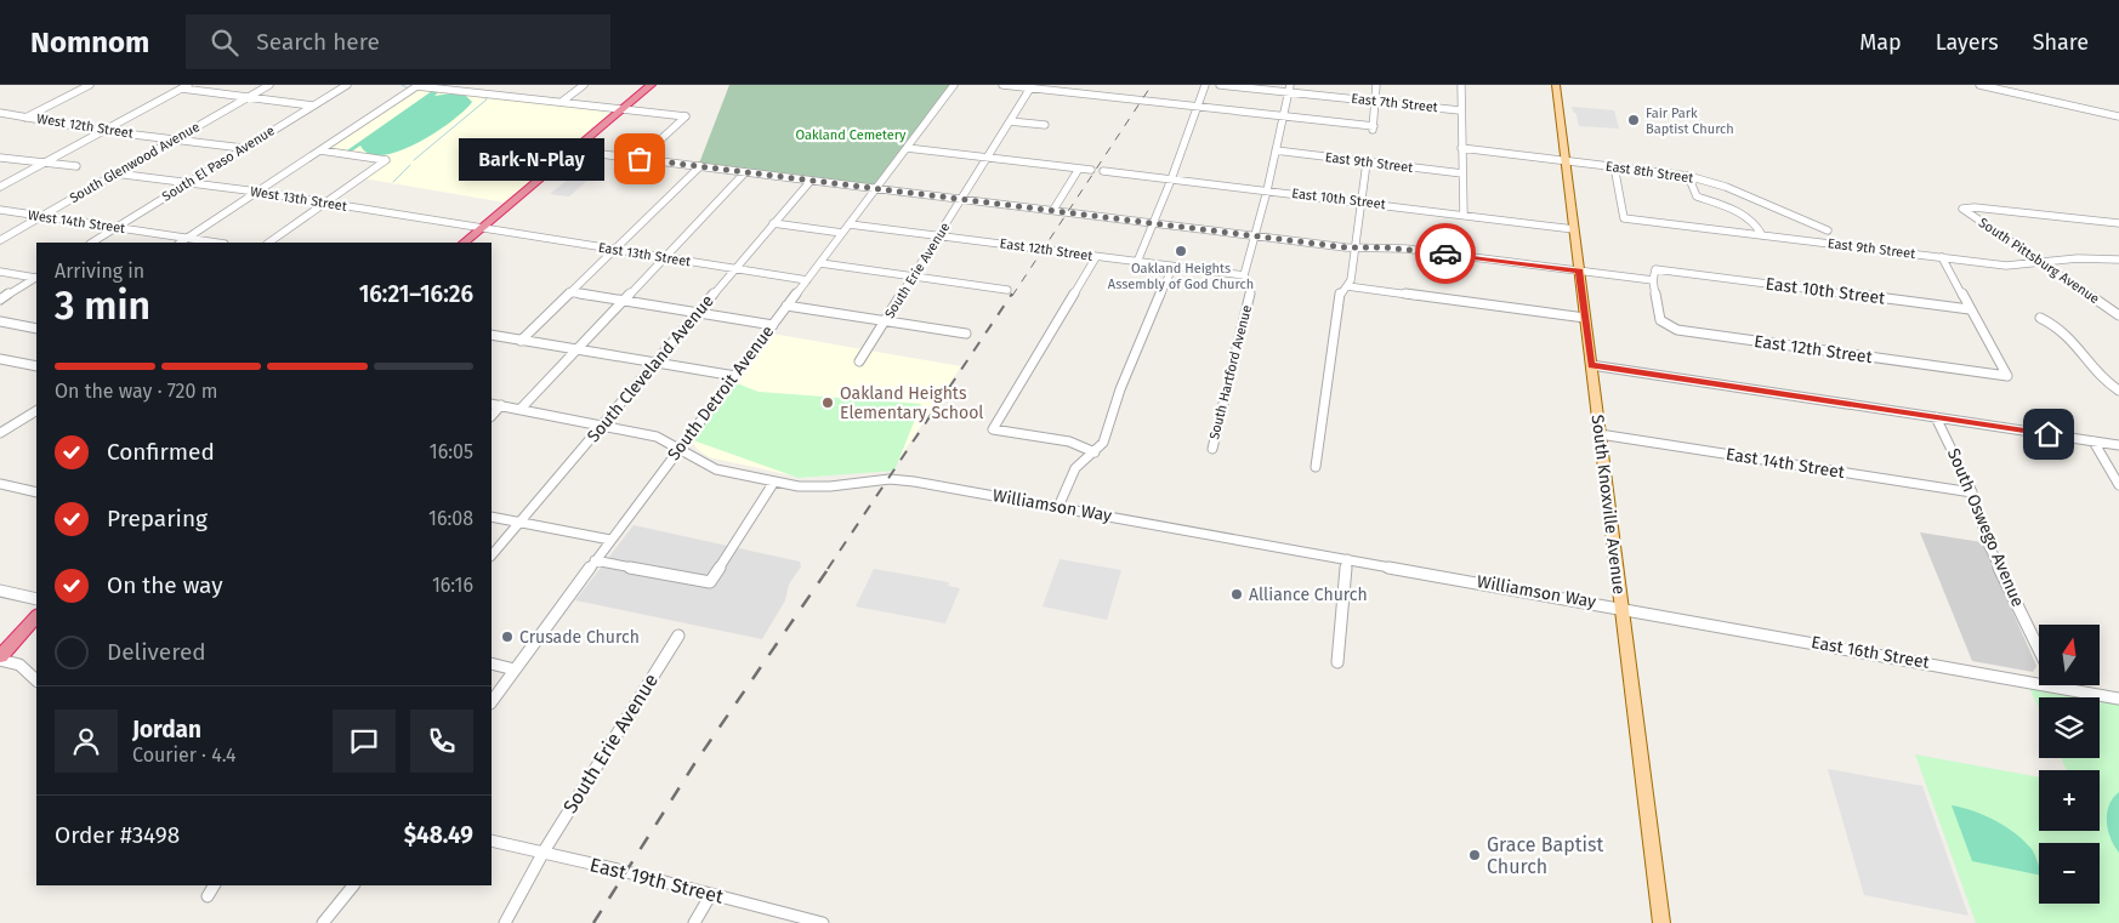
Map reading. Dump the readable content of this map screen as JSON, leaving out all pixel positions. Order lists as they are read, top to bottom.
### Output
{
  "streets": {
    "main road": ["South Knoxville Avenue"],
    "street": [
      "East 7th Street",
      "West 12th Street",
      "South Glenwood Avenue",
      "East 9th Street",
      "South El Paso Avenue",
      "East 8th Street",
      "West 13th Street",
      "East 10th Street",
      "West 14th Street",
      "East 12th Street",
      "East 13th Street",
      "South Pittsburg Avenue",
      "South Erie Avenue",
      "South Cleveland Avenue",
      "South Hartford Avenue",
      "South Detroit Avenue",
      "East 14th Street",
      "Williamson Way",
      "South Oswego Avenue",
      "East 16th Street",
      "East 19th Street"
    ]
  },
  "crossings": [
    ["East 7th Street", "South Hartford Avenue"],
    ["West 12th Street", "South Glenwood Avenue"],
    ["West 12th Street", "South El Paso Avenue"],
    ["South Glenwood Avenue", "West 13th Street"],
    ["South Glenwood Avenue", "West 14th Street"],
    ["East 9th Street", "East 8th Street"],
    ["East 9th Street", "South Pittsburg Avenue"],
    ["East 9th Street", "South Hartford Avenue"],
    ["South El Paso Avenue", "West 13th Street"],
    ["South El Paso Avenue", "West 14th Street"],
    ["East 8th Street", "South Knoxville Avenue"],
    ["West 13th Street", "East 13th Street"],
    ["East 10th Street", "East 12th Street"],
    ["East 10th Street", "South Hartford Avenue"],
    ["East 10th Street", "South Knoxville Avenue"],
    ["East 12th Street", "South Erie Avenue"],
    ["East 12th Street", "South Hartford Avenue"],
    ["East 12th Street", "South Detroit Avenue"],
    ["East 13th Street", "South Cleveland Avenue"],
    ["East 13th Street", "South Detroit Avenue"],
    ["South Erie Avenue", "East 19th Street"],
    ["South Cleveland Avenue", "Williamson Way"],
    ["South Detroit Avenue", "Williamson Way"],
    ["East 14th Street", "South Knoxville Avenue"],
    ["East 14th Street", "South Oswego Avenue"],
    ["South Knoxville Avenue", "Williamson Way"],
    ["South Knoxville Avenue", "East 16th Street"],
    ["Williamson Way", "East 16th Street"]
  ],
  "parks": ["Oakland Cemetery"],
  "places": [
    "Fair Park Baptist Church",
    "Bark-N-Play",
    "Oakland Heights Assembly of God Church",
    "Oakland Heights Elementary School",
    "Alliance Church",
    "Crusade Church",
    "Grace Baptist Church"
  ],
  "north": "top",
  "page": {
    "header": "Nomnom",
    "search": "Search here",
    "nav": ["Map", "Layers", "Share"],
    "bubble": "Bark-N-Play",
    "heading": ["3 min", "Arriving in", "16:21–16:26"],
    "panel": [
      "Jordan",
      "Courier · 4.4",
      "Order #3498",
      "$48.49"
    ],
    "bar": "On the way · 720 m",
    "list": [
      ["Confirmed", "16:05"],
      ["Preparing", "16:08"],
      ["On the way", "16:16"],
      "Delivered"
    ],
    "map_buttons": ["+", "−"]
  }
}
